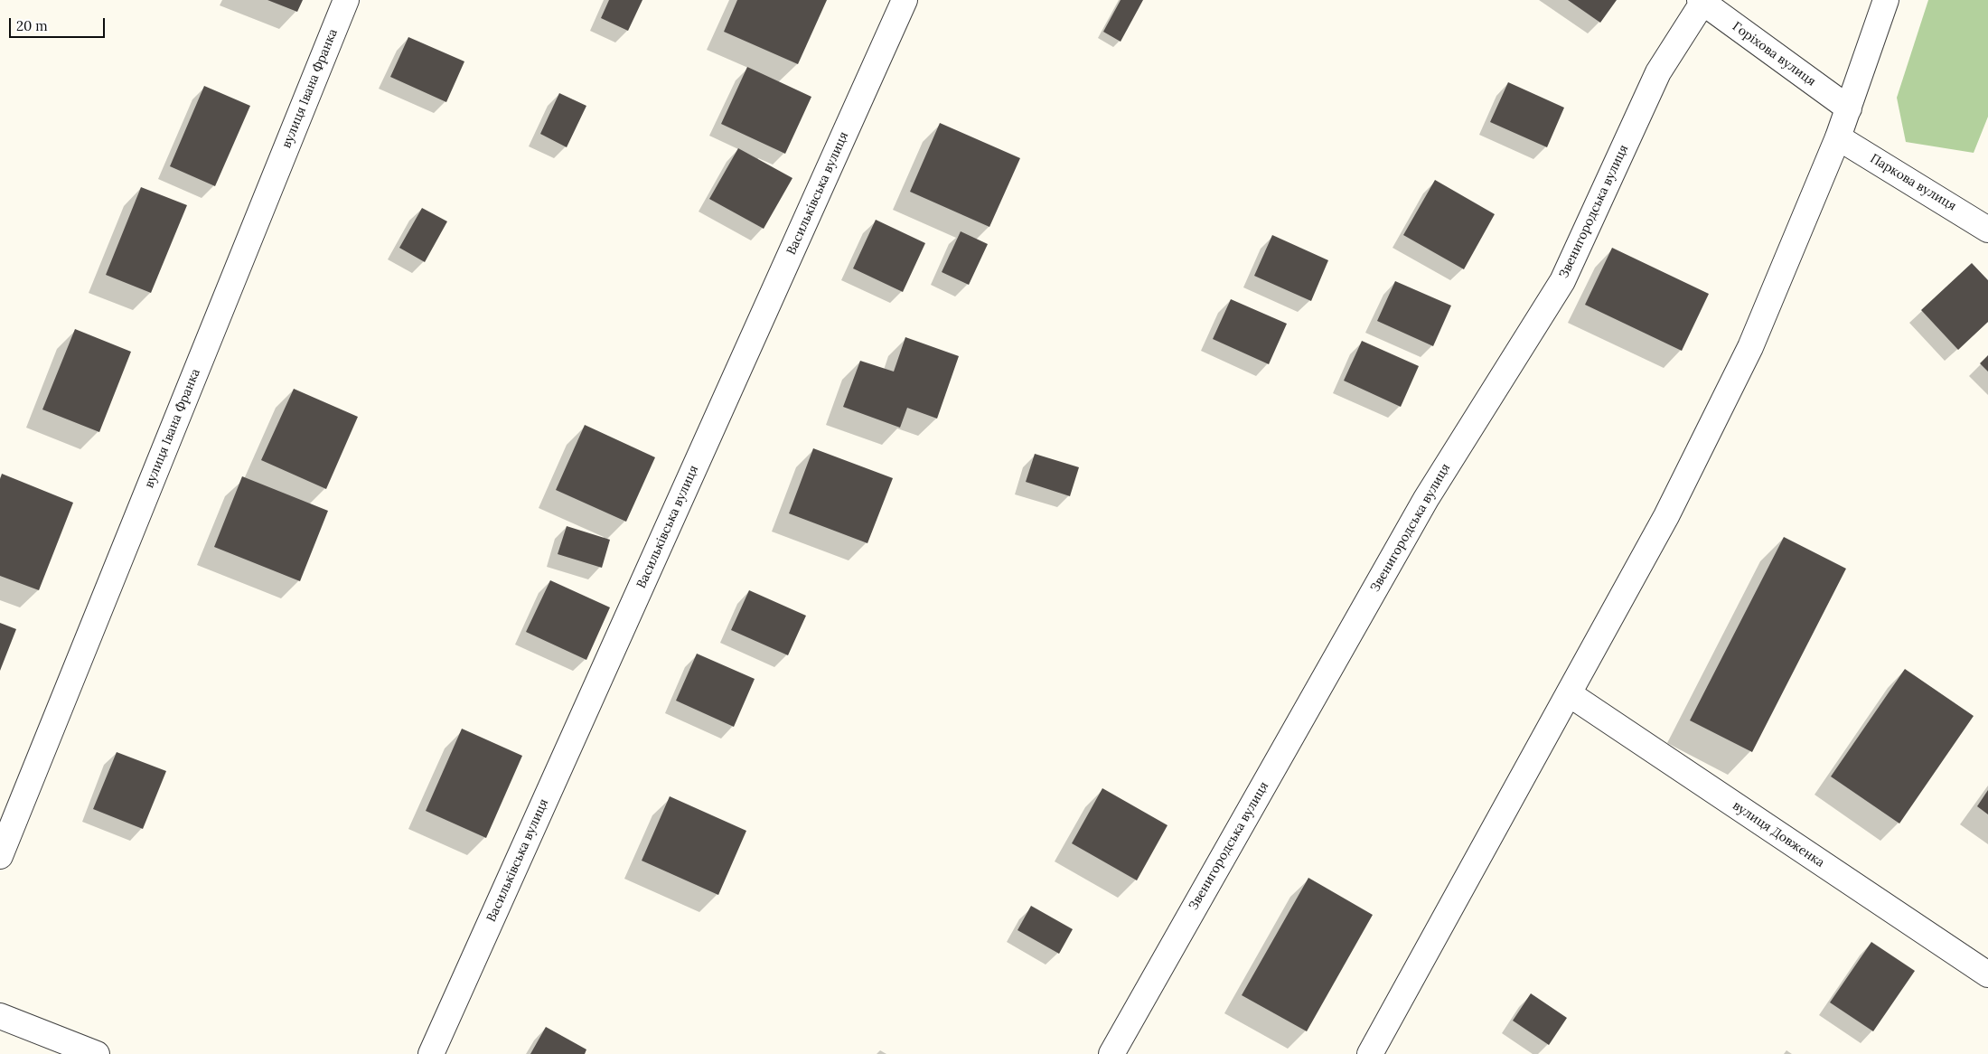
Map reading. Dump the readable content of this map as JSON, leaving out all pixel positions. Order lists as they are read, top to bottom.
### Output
{
  "streets": {
    "street": [
      "Горіхова вулиця",
      "вулиця Івана Франка",
      "Паркова вулиця",
      "Васильківська вулиця",
      "Звенигородська вулиця",
      "вулиця Довженка"
    ]
  },
  "crossings": [
    ["Горіхова вулиця", "Звенигородська вулиця"]
  ],
  "scale_bar": "20 m"
}
